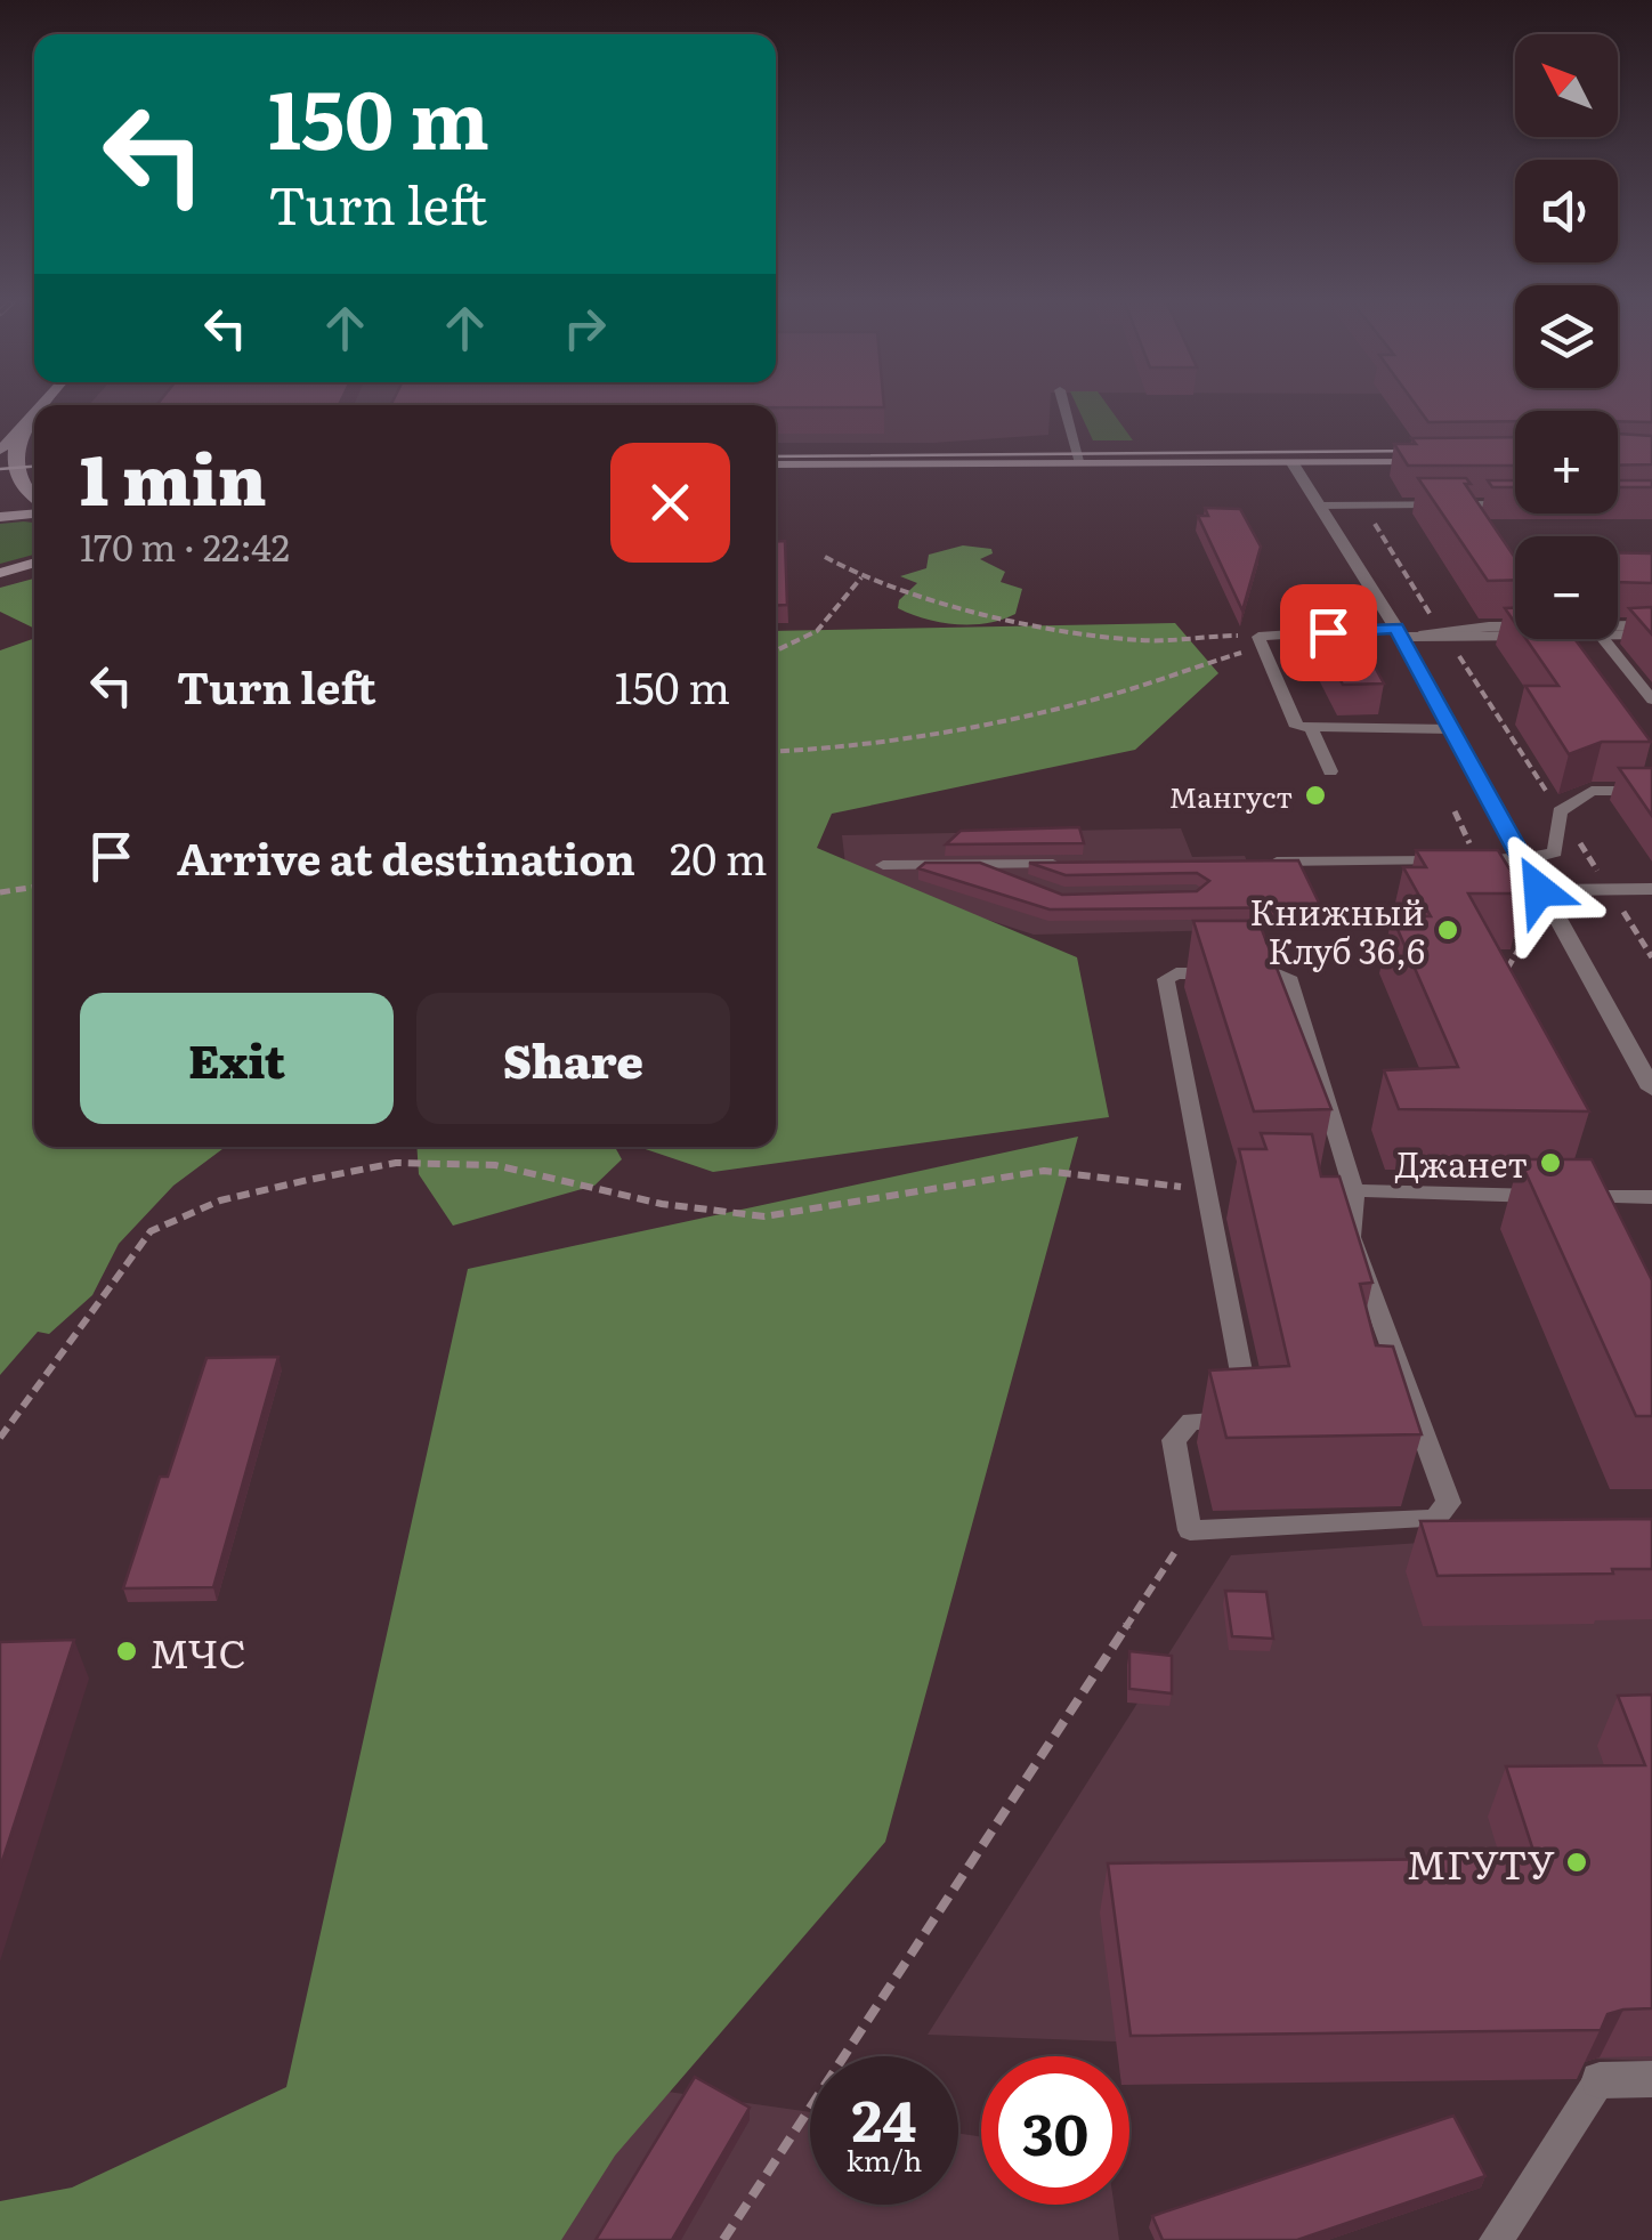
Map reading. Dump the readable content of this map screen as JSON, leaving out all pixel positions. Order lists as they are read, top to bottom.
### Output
{
  "places": [
    "Мангуст",
    "Книжный Клуб 36,6",
    "Джанет",
    "МЧС",
    "МГУТУ"
  ],
  "north": "top left",
  "page": {
    "map_buttons": ["+", "−"],
    "turn": ["150 m", "Turn left"],
    "heading": ["1 min", "170 m · 22:42"],
    "list": [
      {
        "name": "Turn left",
        "value": "150 m"
      },
      {
        "name": "Arrive at destination",
        "value": "20 m"
      }
    ],
    "buttons": ["Exit", "Share"],
    "speed": "24 km/h",
    "limit": "30"
  }
}
